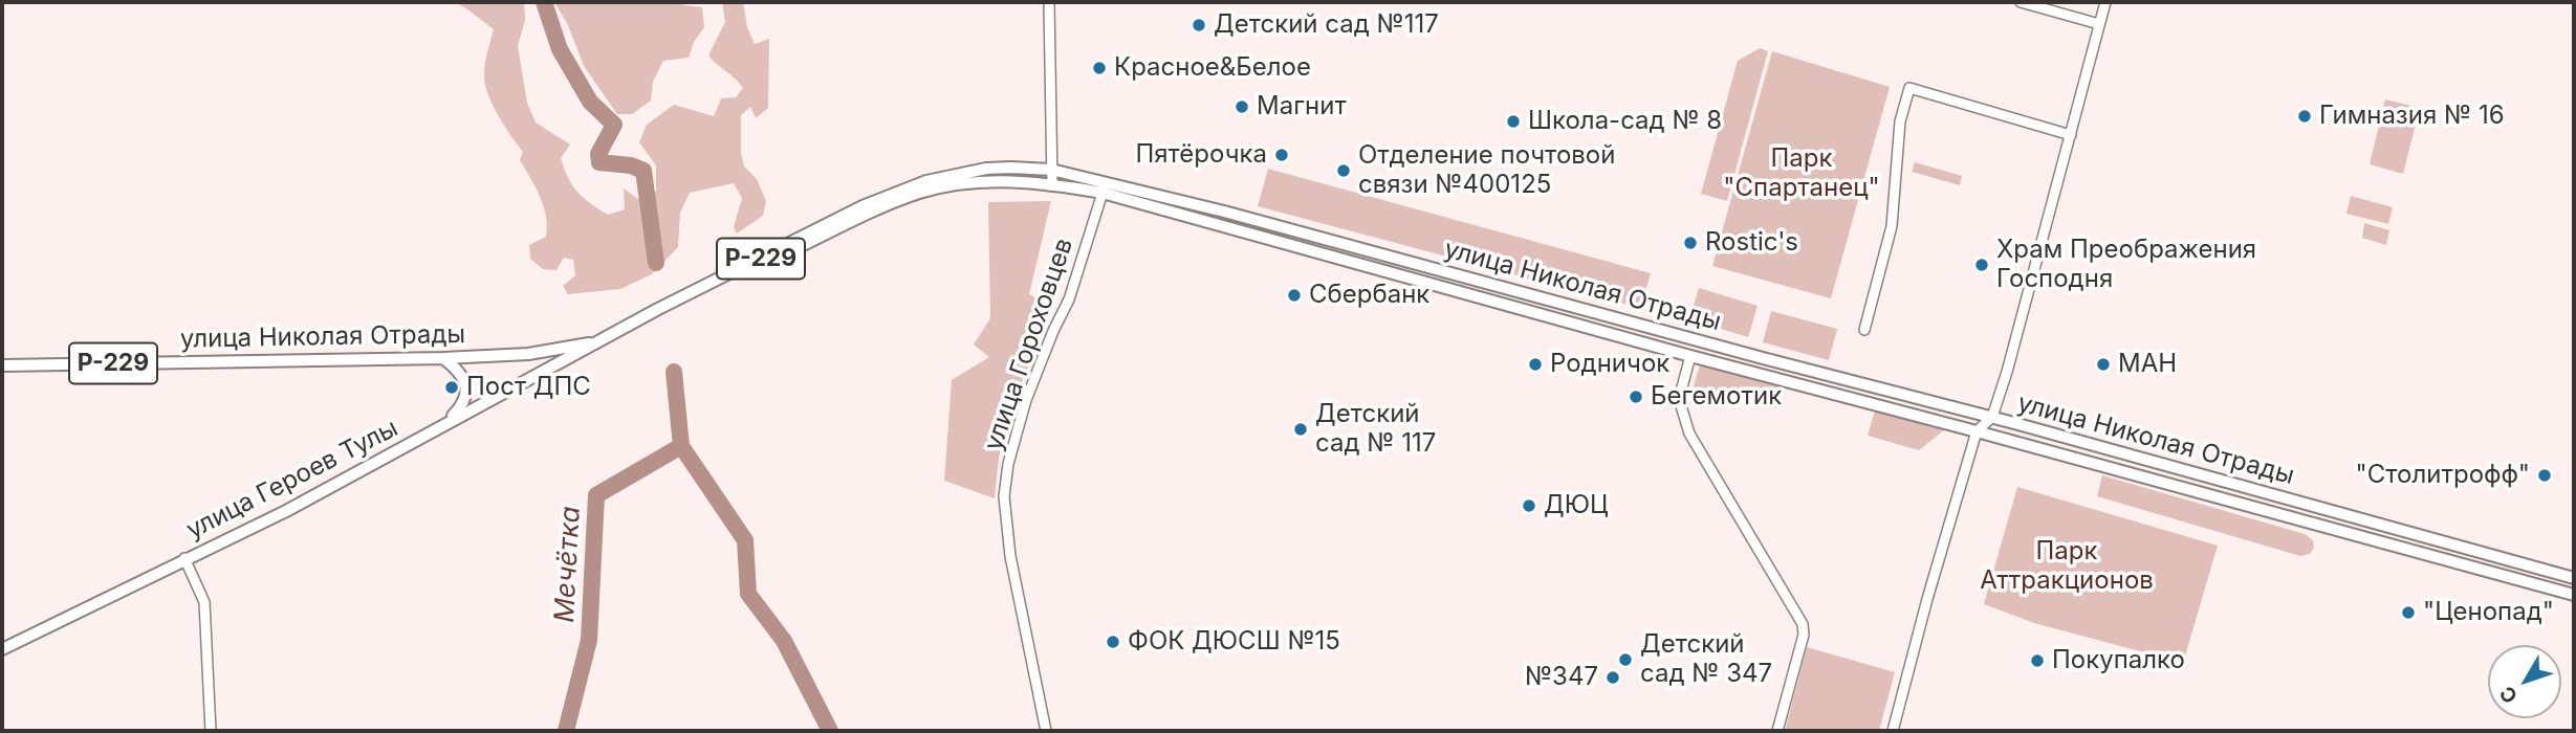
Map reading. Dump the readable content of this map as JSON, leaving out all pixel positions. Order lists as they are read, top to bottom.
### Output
{
  "streets": {
    "main road": ["Р-229", "улица Николая Отрады", "улица Героев Тулы"],
    "street": ["улица Гороховцев"]
  },
  "crossings": [
    ["улица Николая Отрады", "улица Гороховцев"],
    ["улица Николая Отрады", "улица Героев Тулы"]
  ],
  "water": ["Мечётка"],
  "parks": ["Парк \"Спартанец\"", "Парк Аттракционов"],
  "places": [
    "Детский сад №117",
    "Красное&Белое",
    "Магнит",
    "Гимназия № 16",
    "Школа-сад № 8",
    "Пятёрочка",
    "Отделение почтовой связи №400125",
    "Rostic's",
    "Храм Преображения Господня",
    "Сбербанк",
    "Родничок",
    "МАН",
    "Пост ДПС",
    "Бегемотик",
    "Детский сад № 117",
    "\"Столитрофф\"",
    "ДЮЦ",
    "\"Ценопад\"",
    "ФОК ДЮСШ №15",
    "Детский сад № 347",
    "Покупалко",
    "№347"
  ],
  "north": "bottom left"
}
